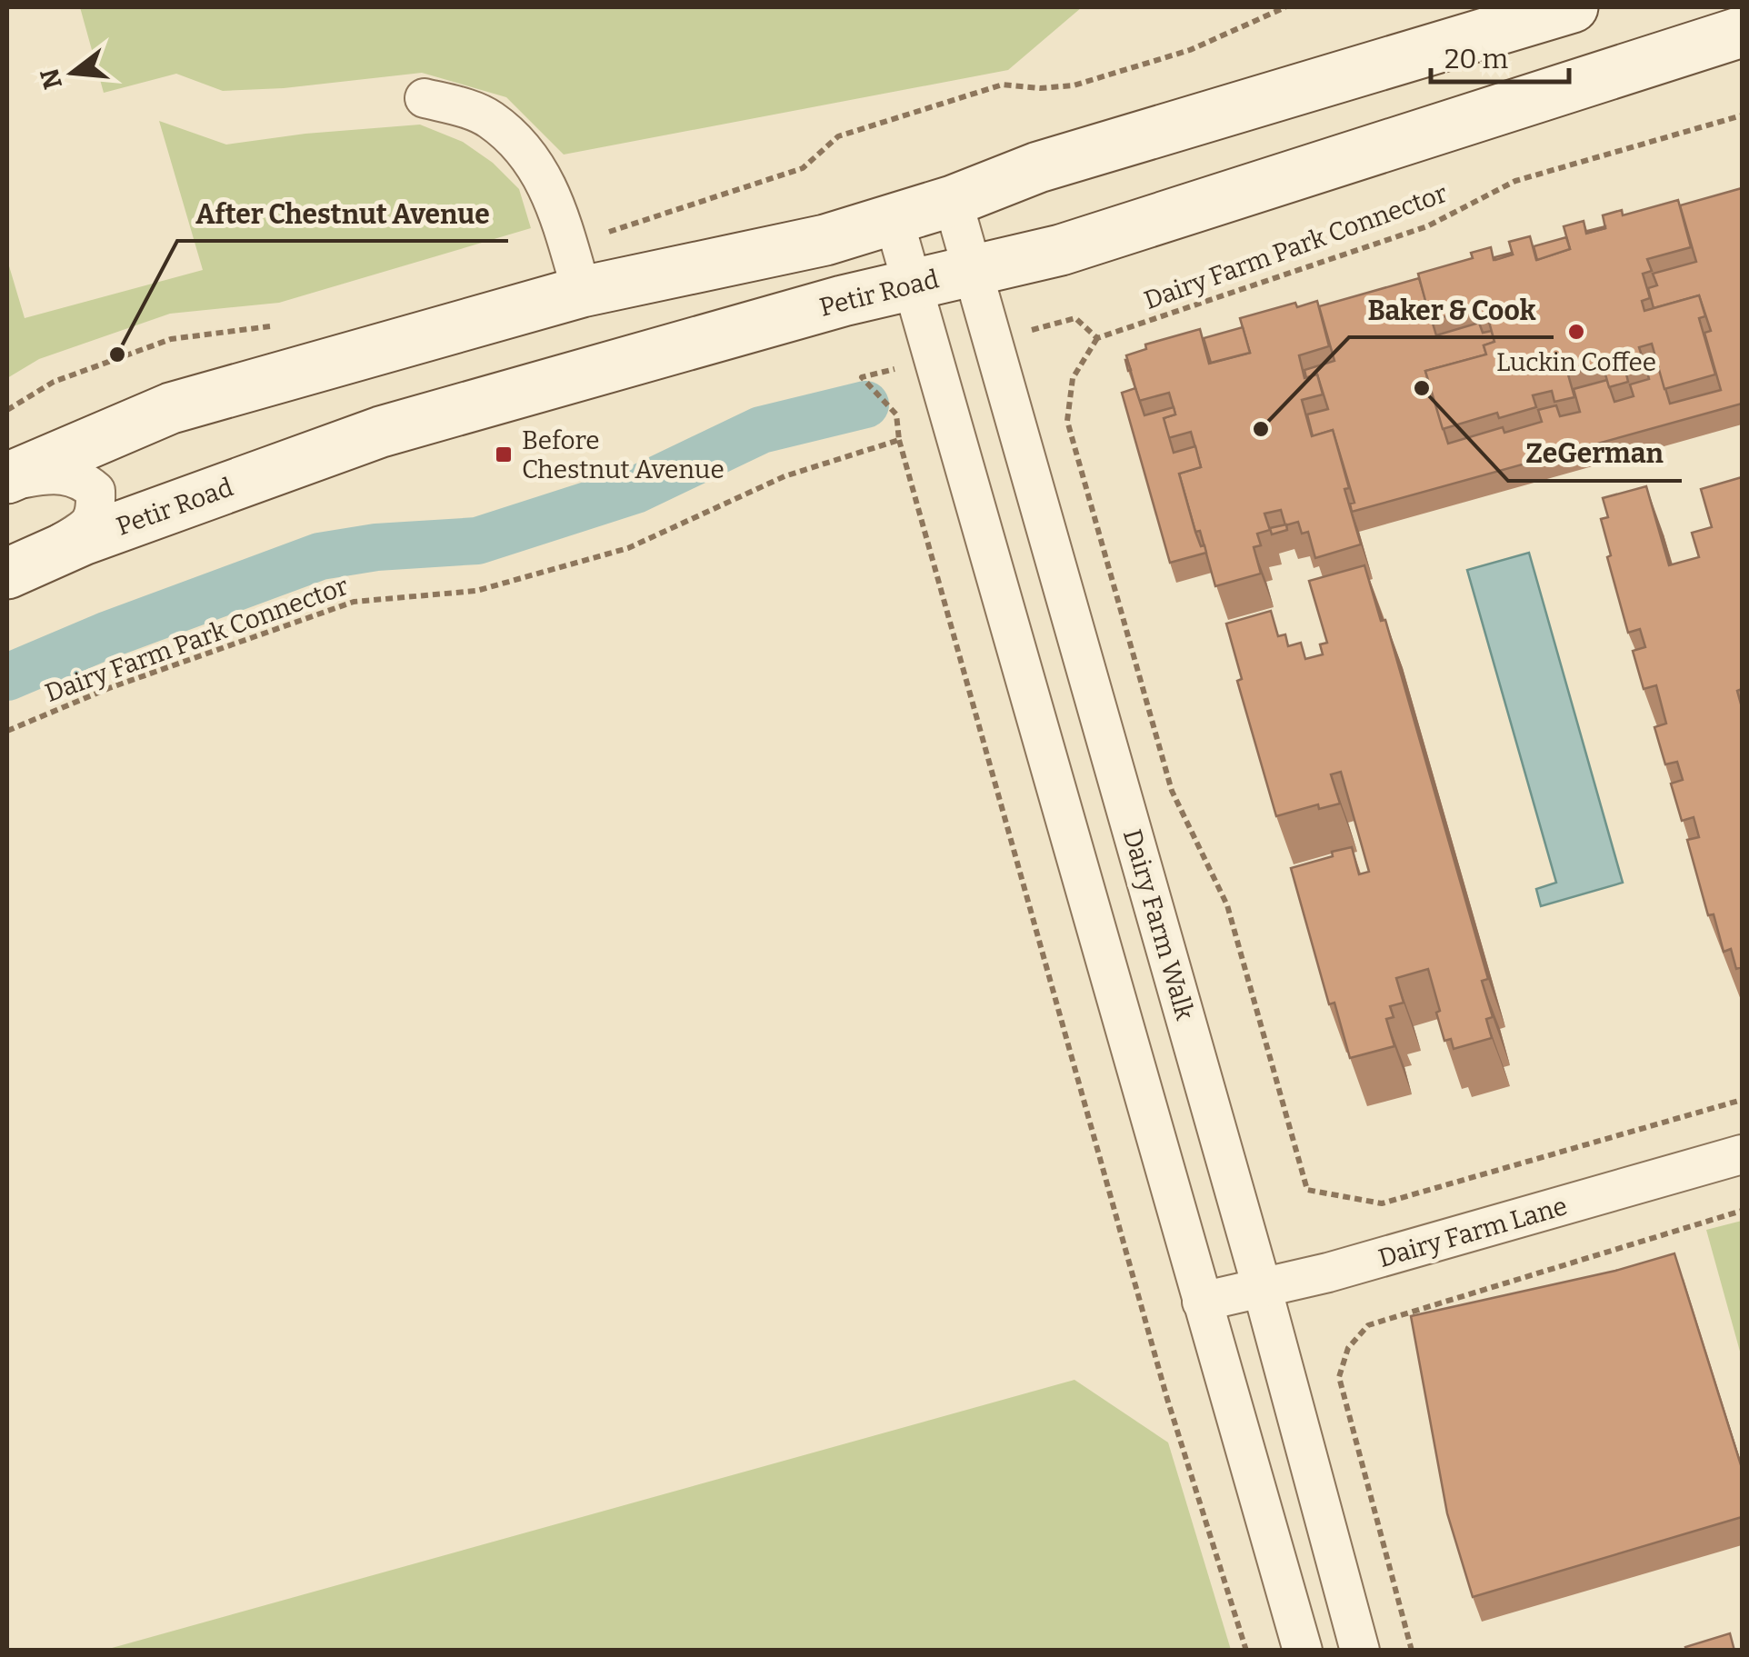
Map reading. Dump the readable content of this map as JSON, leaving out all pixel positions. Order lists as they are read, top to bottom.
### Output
{
  "streets": {
    "main road": ["Petir Road"],
    "street": ["Dairy Farm Walk", "Dairy Farm Lane"],
    "path": ["Dairy Farm Park Connector"]
  },
  "crossings": [
    ["Petir Road", "Dairy Farm Walk"],
    ["Dairy Farm Walk", "Dairy Farm Lane"]
  ],
  "places": {
    "other": [
      "Luckin Coffee",
      "After Chestnut Avenue",
      "ZeGerman",
      "Baker & Cook"
    ],
    "transit": ["Before Chestnut Avenue"]
  },
  "scale_bar": "20 m",
  "north": "left"
}
